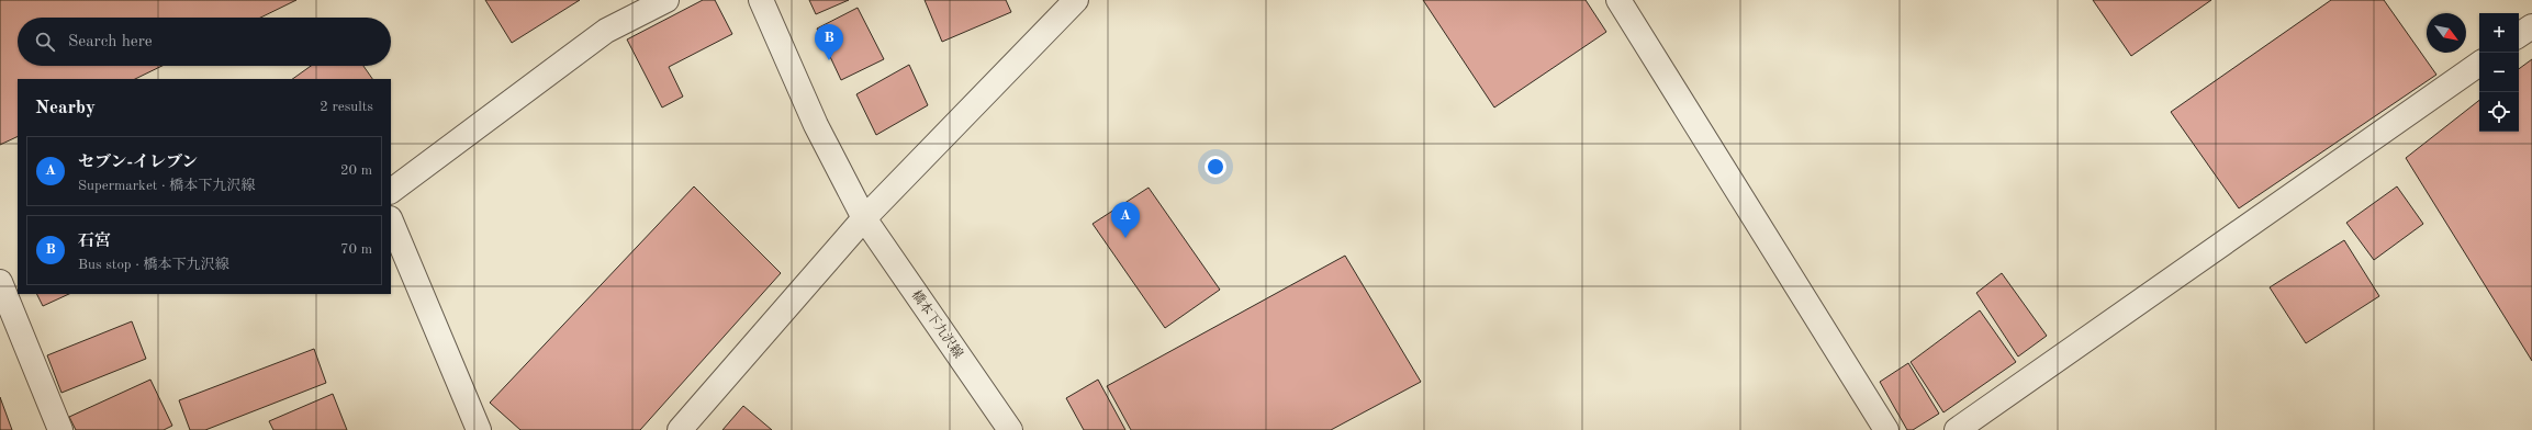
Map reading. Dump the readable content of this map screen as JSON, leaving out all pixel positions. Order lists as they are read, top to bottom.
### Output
{
  "streets": {
    "street": ["橋本下九沢線"]
  },
  "north": "bottom right",
  "page": {
    "map_buttons": ["+", "−"],
    "search": "Search here",
    "pins": ["B", "A"],
    "heading": ["Nearby", "2 results"],
    "list": [
      {
        "mark": "A",
        "name": "セブン-イレブン",
        "note": "Supermarket · 橋本下九沢線",
        "value": "20 m"
      },
      {
        "mark": "B",
        "name": "石宮",
        "note": "Bus stop · 橋本下九沢線",
        "value": "70 m"
      }
    ]
  }
}
